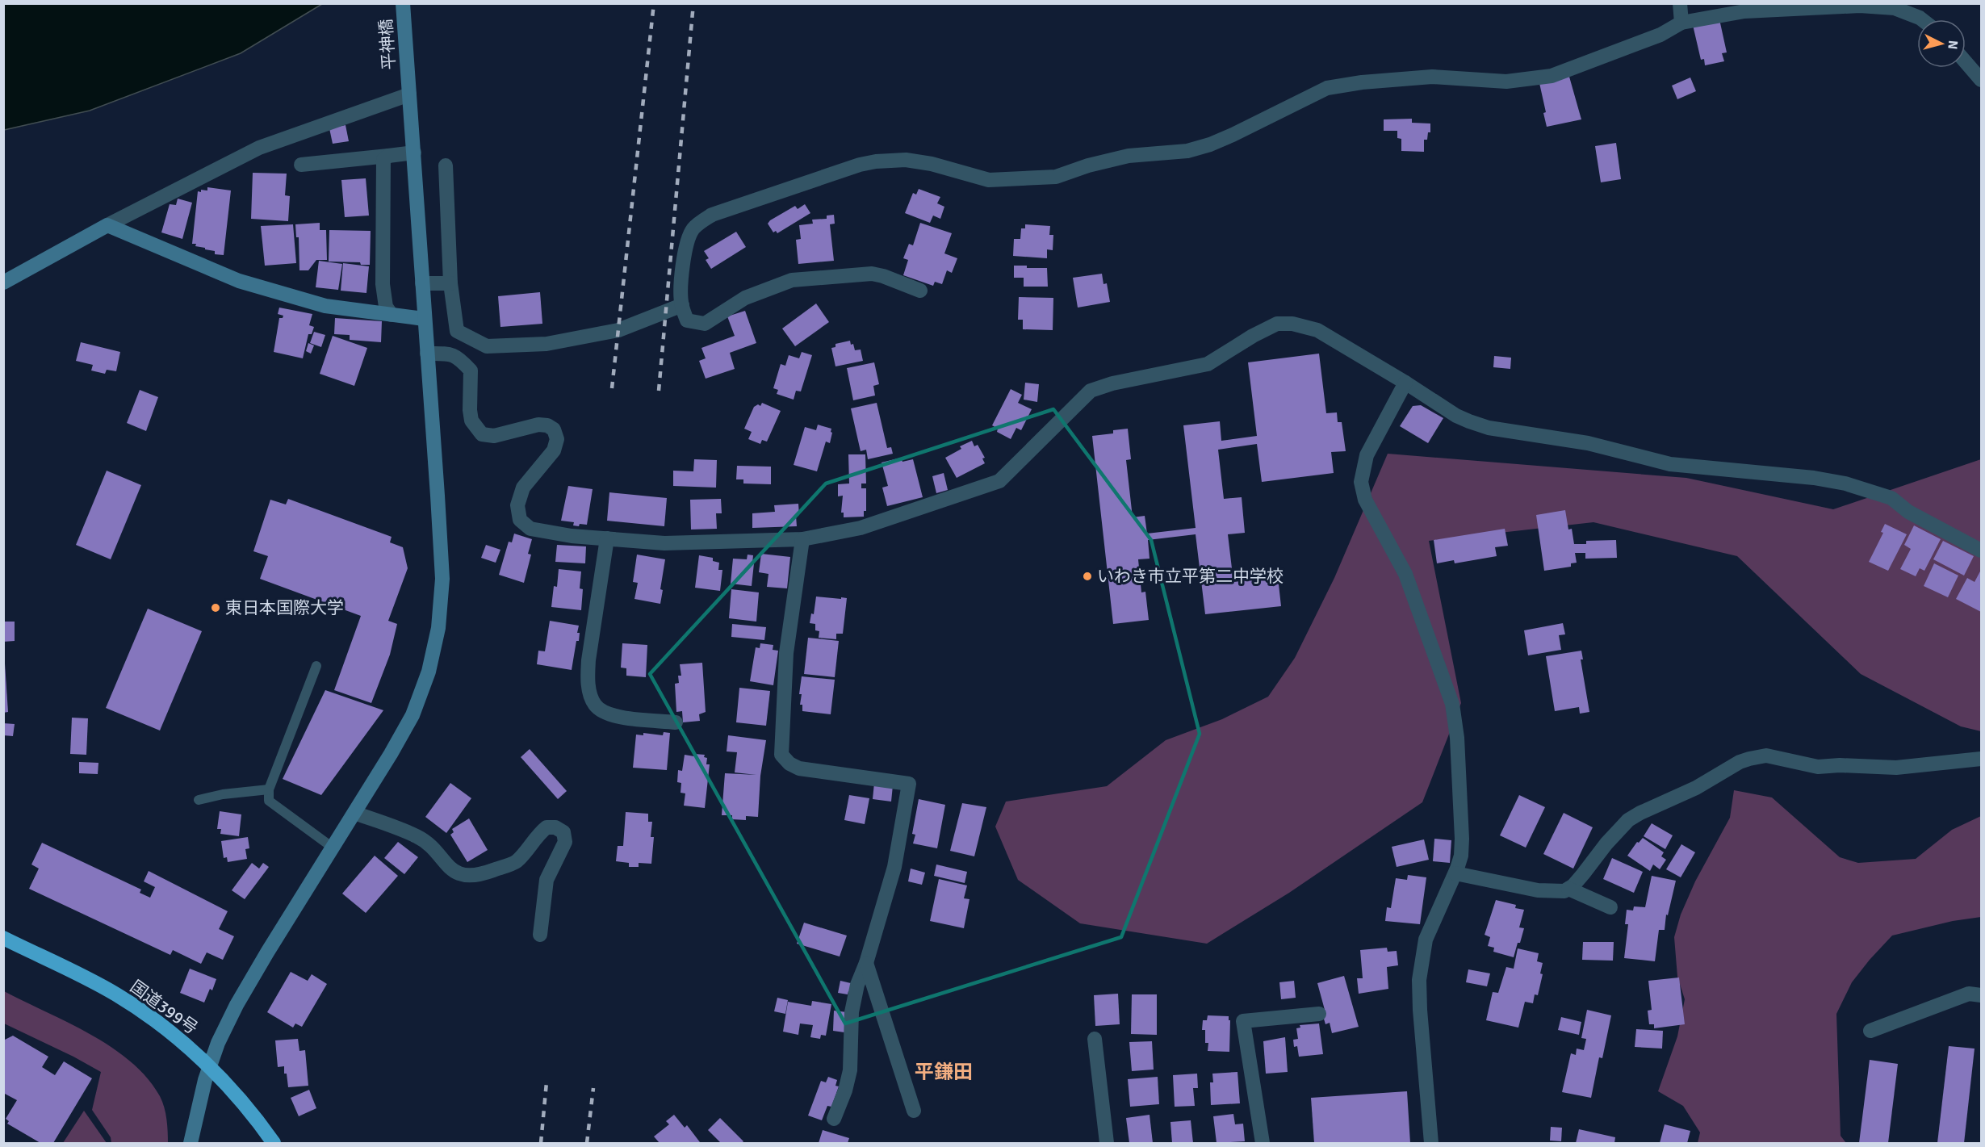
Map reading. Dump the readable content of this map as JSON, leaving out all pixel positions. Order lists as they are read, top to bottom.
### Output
{
  "streets": {
    "highway": ["国道399号"],
    "street": ["平神橋"]
  },
  "crossings": [
    ["平神橋", "国道399号"]
  ],
  "districts": ["平鎌田"],
  "places": ["いわき市立平第二中学校", "東日本国際大学"],
  "north": "right"
}
